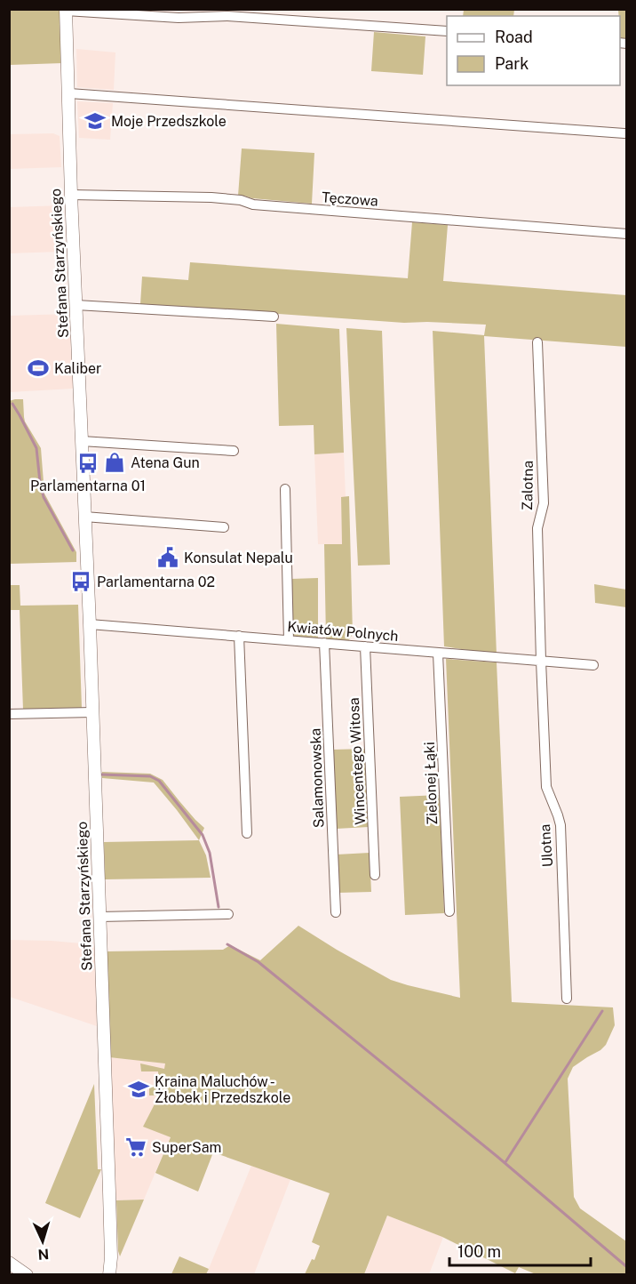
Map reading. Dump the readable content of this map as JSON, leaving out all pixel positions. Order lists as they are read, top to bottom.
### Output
{
  "streets": {
    "street": [
      "Tęczowa",
      "Stefana Starzyńskiego",
      "Zalotna",
      "Kwiatów Polnych",
      "Wincentego Witosa",
      "Salamonowska",
      "Zielonej Łąki",
      "Ulotna"
    ]
  },
  "crossings": [
    ["Tęczowa", "Stefana Starzyńskiego"],
    ["Stefana Starzyńskiego", "Kwiatów Polnych"],
    ["Zalotna", "Kwiatów Polnych"],
    ["Zalotna", "Ulotna"],
    ["Kwiatów Polnych", "Wincentego Witosa"],
    ["Kwiatów Polnych", "Salamonowska"],
    ["Kwiatów Polnych", "Zielonej Łąki"],
    ["Kwiatów Polnych", "Ulotna"]
  ],
  "places": {
    "school or university": ["Moje Przedszkole", "Kraina Maluchów - Żłobek i Przedszkole"],
    "sports": ["Kaliber"],
    "shop": ["Atena Gun"],
    "bus stop": ["Parlamentarna 01", "Parlamentarna 02"],
    "public building": ["Konsulat Nepalu"],
    "supermarket": ["SuperSam"]
  },
  "legend": ["Road", "Park"],
  "scale_bar": "100 m",
  "north": "bottom"
}
